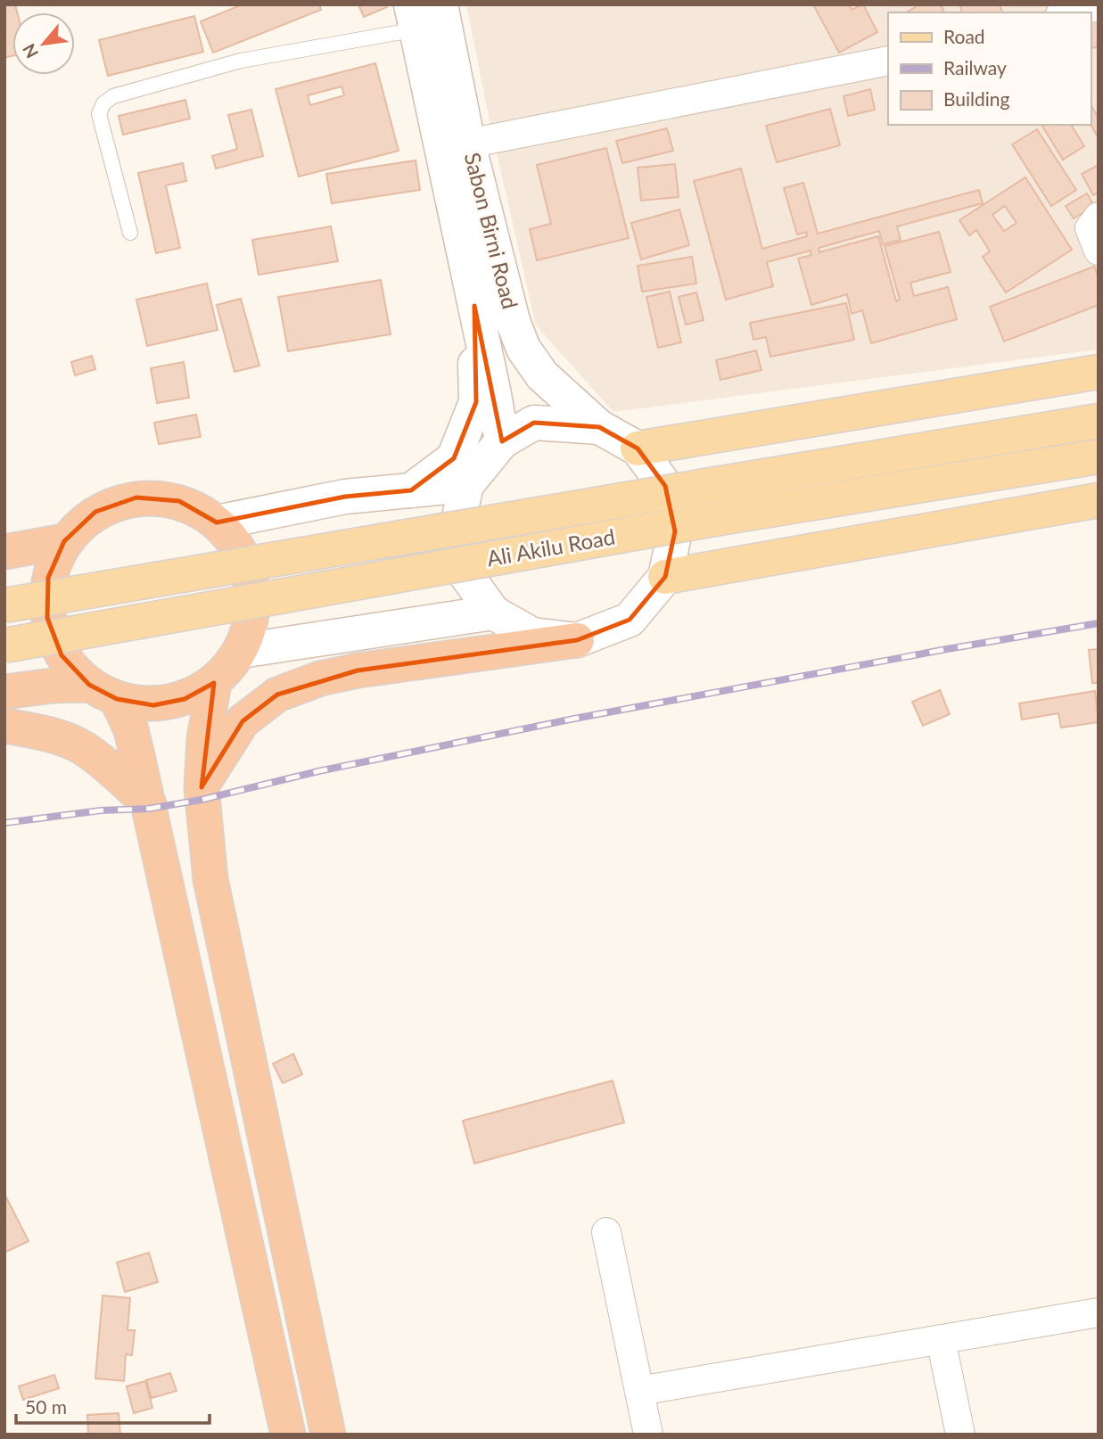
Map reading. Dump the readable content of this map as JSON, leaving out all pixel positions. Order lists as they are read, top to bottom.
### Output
{
  "streets": {
    "main road": ["Sabon Birni Road", "Ali Akilu Road"]
  },
  "legend": ["Road", "Railway", "Building"],
  "scale_bar": "50 m",
  "north": "bottom left"
}
